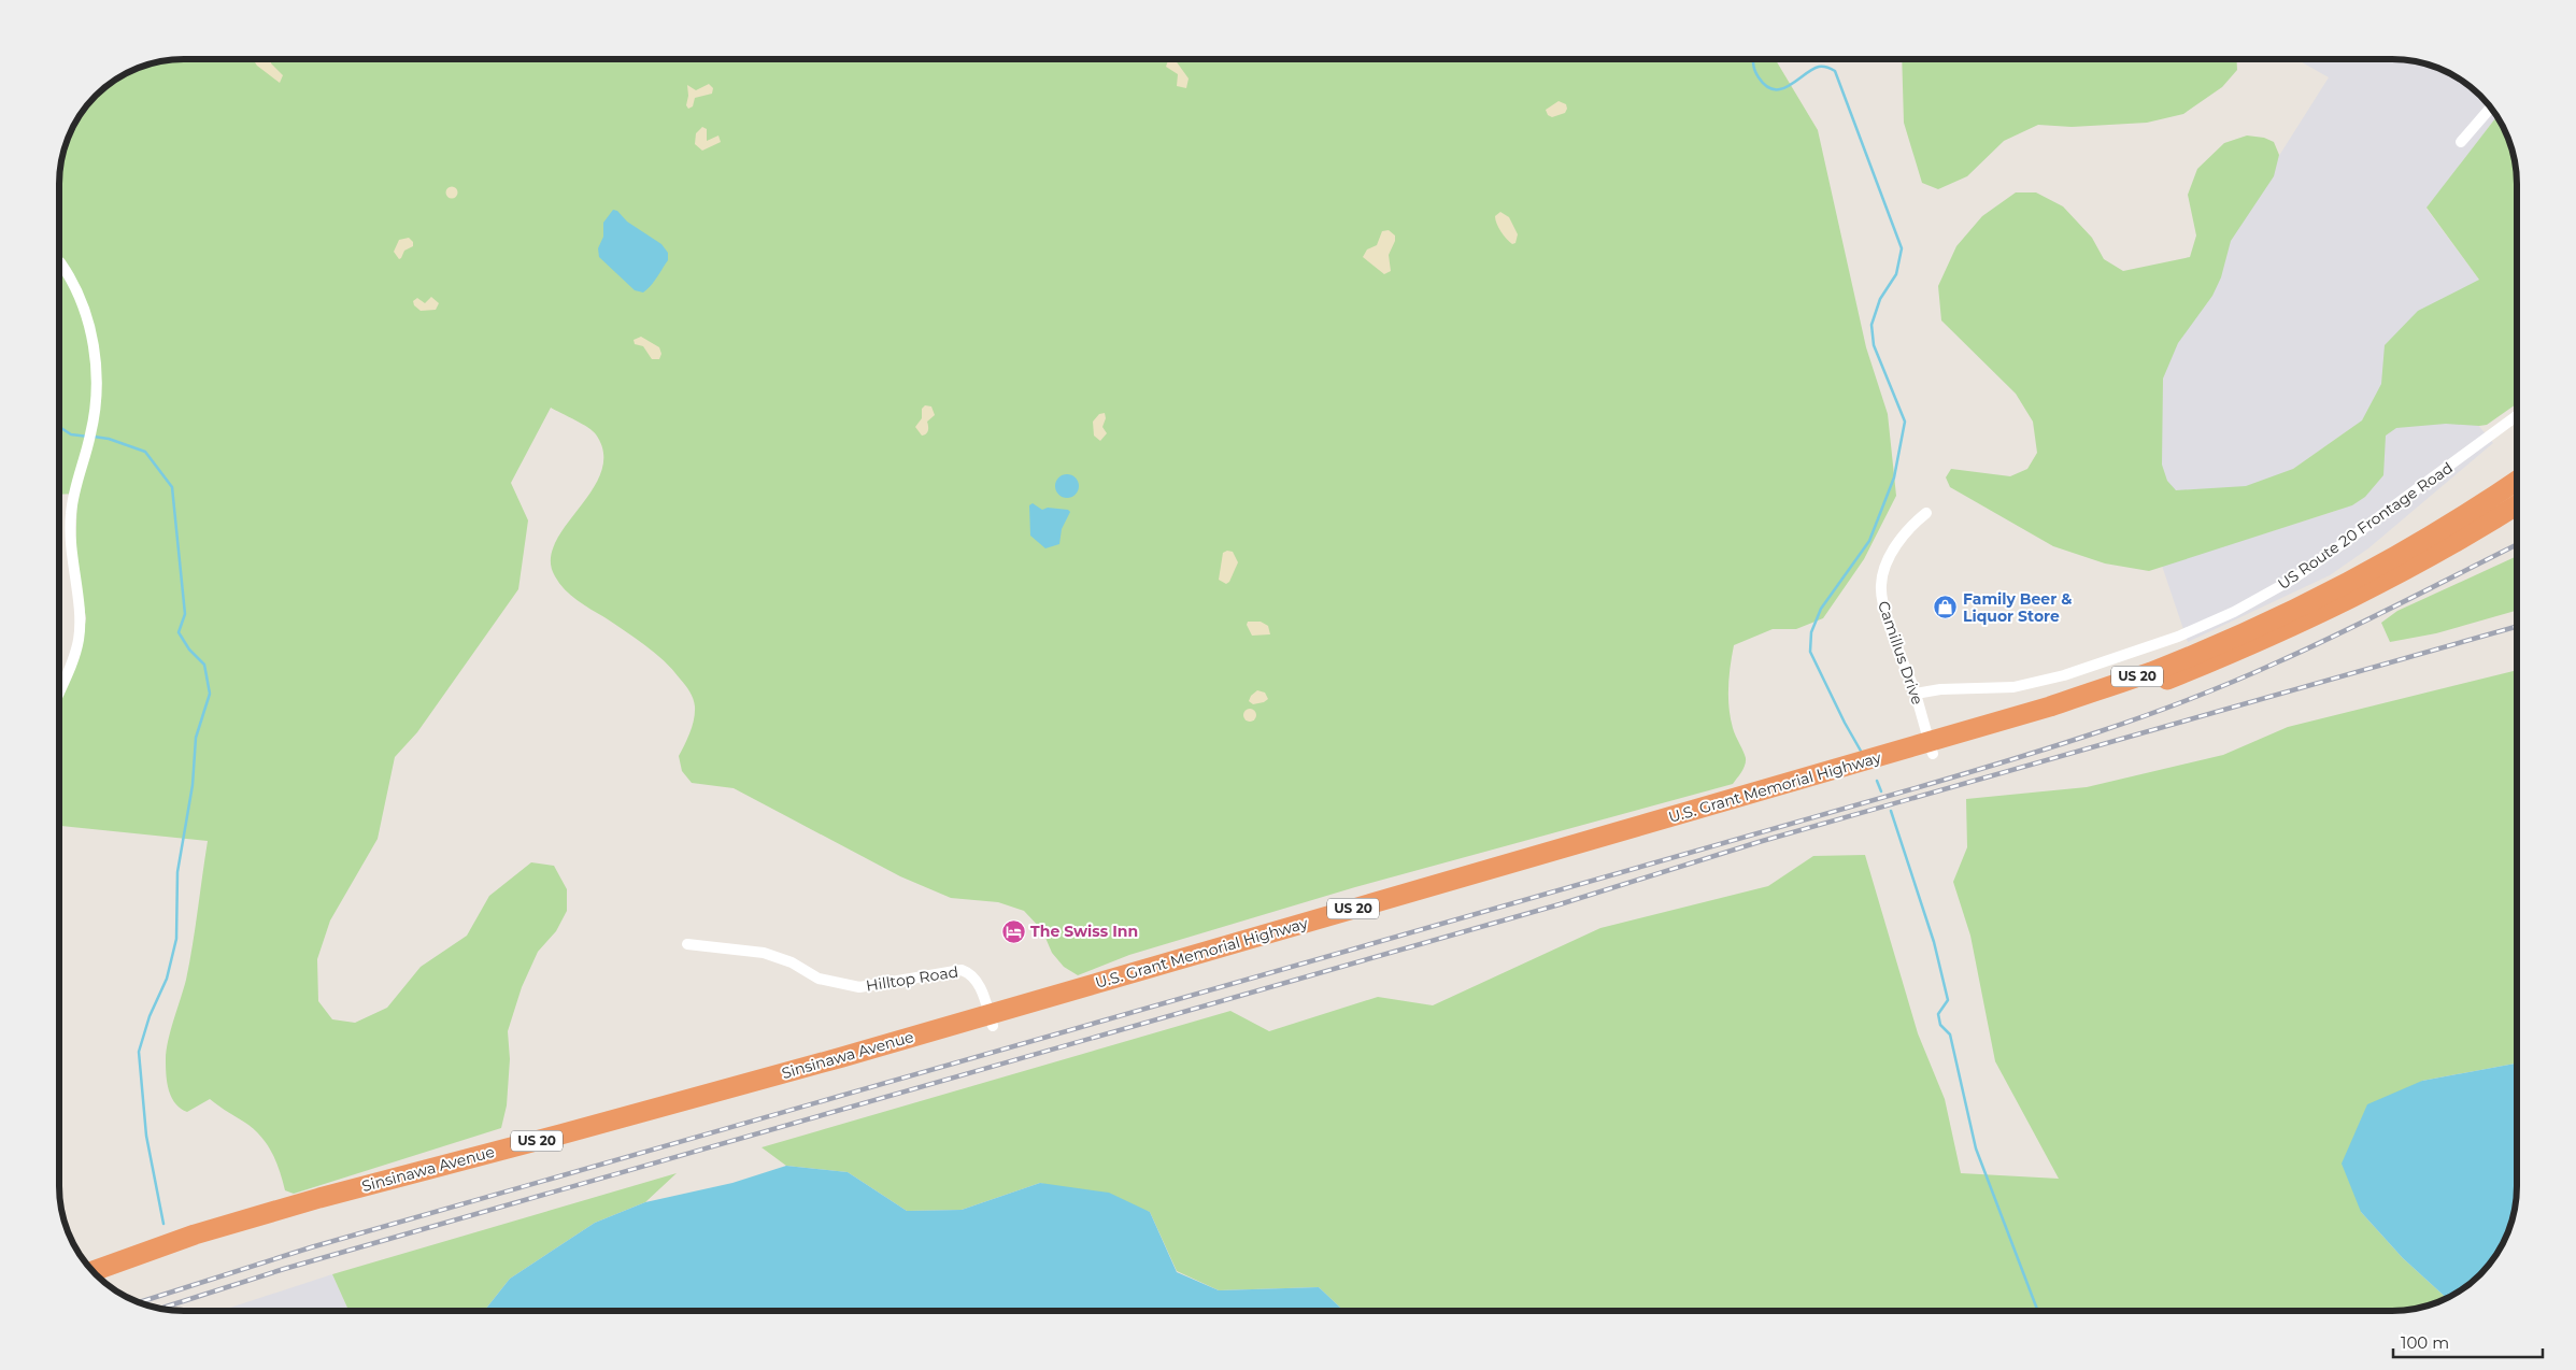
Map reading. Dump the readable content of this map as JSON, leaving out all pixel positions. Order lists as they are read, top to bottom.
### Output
{
  "streets": {
    "highway": ["US 20", "U.S. Grant Memorial Highway", "Sinsinawa Avenue"],
    "street": ["US Route 20 Frontage Road", "Camillus Drive", "Hilltop Road"]
  },
  "crossings": [
    ["US Route 20 Frontage Road", "Camillus Drive"],
    ["Camillus Drive", "U.S. Grant Memorial Highway"],
    ["U.S. Grant Memorial Highway", "Hilltop Road"],
    ["U.S. Grant Memorial Highway", "Sinsinawa Avenue"],
    ["Hilltop Road", "Sinsinawa Avenue"]
  ],
  "places": {
    "shop": ["Family Beer & Liquor Store"],
    "hotel": ["The Swiss Inn"]
  },
  "scale_bar": "100 m"
}
